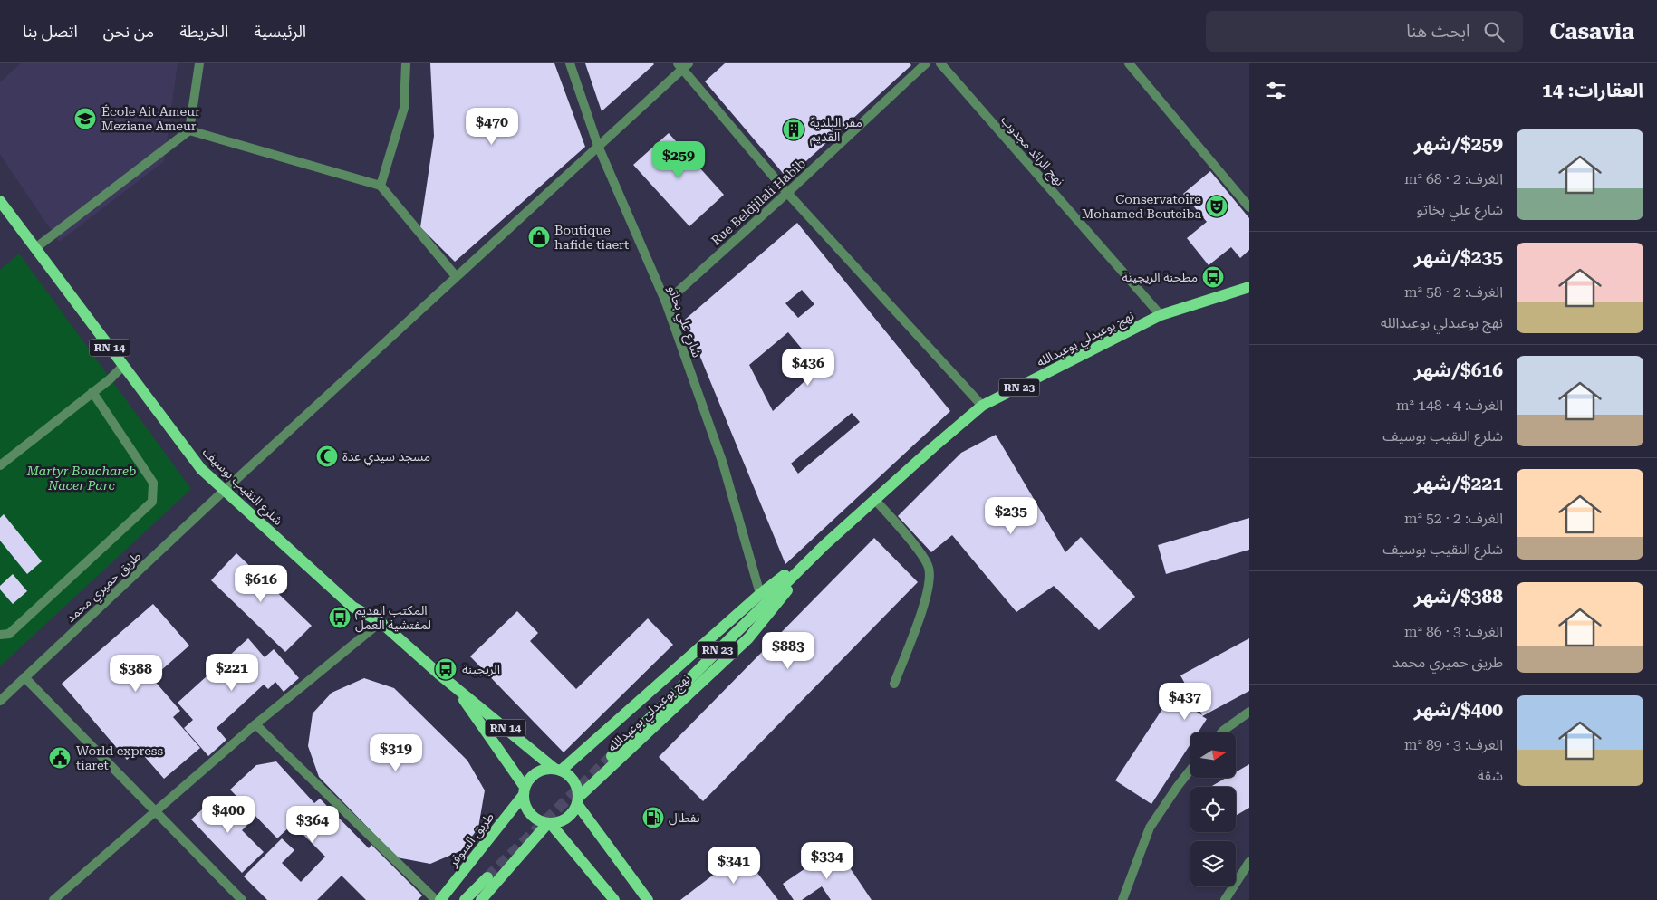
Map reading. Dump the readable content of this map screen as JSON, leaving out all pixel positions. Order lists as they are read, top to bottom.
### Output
{
  "streets": {
    "main road": [
      "نهج بوعبدلي بوعبدالله",
      "RN 14",
      "RN 23",
      "شلرع النقيب بوسيف",
      "طريق السوقر"
    ],
    "street": [
      "نهج الرائد مجدوب",
      "Rue Beldjilali Habib",
      "شارع علي بخاتو",
      "طريق حميري محمد"
    ]
  },
  "crossings": [
    ["نهج الرائد مجدوب", "نهج بوعبدلي بوعبدالله"],
    ["Rue Beldjilali Habib", "شارع علي بخاتو"],
    ["شارع علي بخاتو", "نهج بوعبدلي بوعبدالله"],
    ["شارع علي بخاتو", "طريق حميري محمد"],
    ["نهج بوعبدلي بوعبدالله", "شلرع النقيب بوسيف"],
    ["نهج بوعبدلي بوعبدالله", "طريق السوقر"],
    ["شلرع النقيب بوسيف", "طريق حميري محمد"],
    ["شلرع النقيب بوسيف", "طريق السوقر"]
  ],
  "parks": ["Martyr Bouchareb Nacer Parc"],
  "places": {
    "school or university": ["École Ait Ameur Meziane Ameur"],
    "building": ["مقر البلدية القديم"],
    "theatre": ["Conservatoire Mohamed Bouteiba"],
    "shop": ["Boutique hafide tiaert"],
    "bus stop": ["مطحنة الريجينة", "المكتب القديم لمفتشية العمل", "الريجينة"],
    "mosque": ["مسجد سيدي عدة"],
    "public building": ["World express tiaret"],
    "fuel station": ["نفطال"]
  },
  "north": "right",
  "page": {
    "header": "Casavia",
    "search": "ابحث هنا",
    "nav": [
      "الرئيسية",
      "الخريطة",
      "من نحن",
      "اتصل بنا"
    ],
    "heading": "العقارات: 14",
    "price": [
      "$470",
      "$259",
      "$436",
      "$235",
      "$616",
      "$883",
      "$221",
      "$388",
      "$437",
      "$319",
      "$400",
      "$364",
      "$334",
      "$341"
    ],
    "list": [
      {
        "name": "$259/شهر",
        "note": "الغرف: 2 · 68 m² · شارع علي بخاتو"
      },
      {
        "name": "$235/شهر",
        "note": "الغرف: 2 · 58 m² · نهج بوعبدلي بوعبدالله"
      },
      {
        "name": "$616/شهر",
        "note": "الغرف: 4 · 148 m² · شلرع النقيب بوسيف"
      },
      {
        "name": "$221/شهر",
        "note": "الغرف: 2 · 52 m² · شلرع النقيب بوسيف"
      },
      {
        "name": "$388/شهر",
        "note": "الغرف: 3 · 86 m² · طريق حميري محمد"
      },
      {
        "name": "$400/شهر",
        "note": "الغرف: 3 · 89 m² · شقة"
      }
    ]
  }
}
